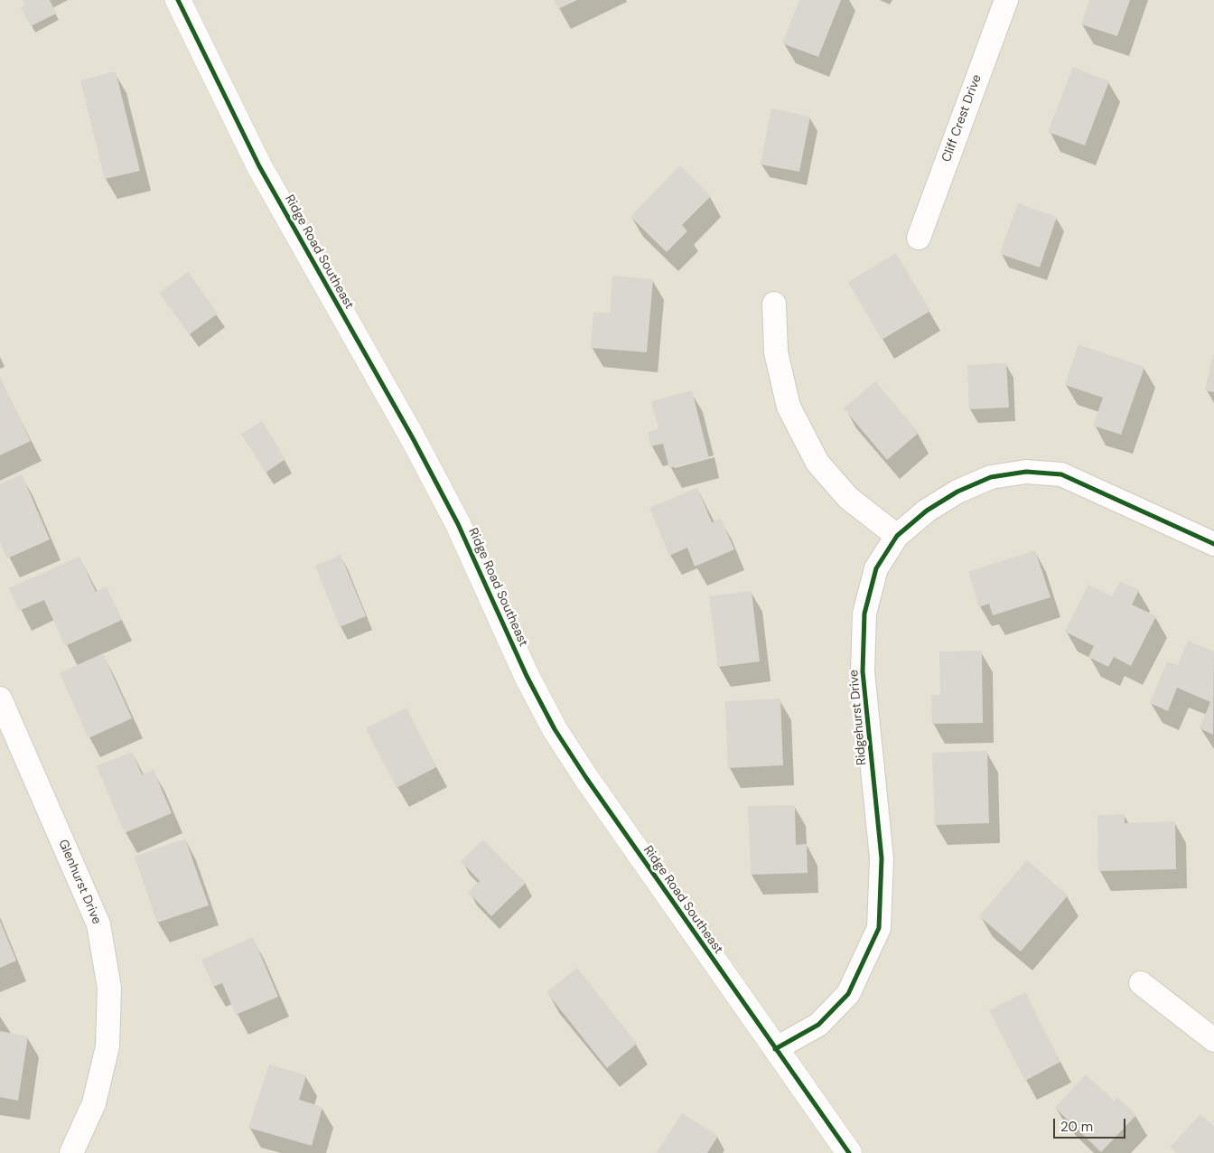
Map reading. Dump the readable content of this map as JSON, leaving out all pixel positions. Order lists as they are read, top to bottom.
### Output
{
  "streets": {
    "street": [
      "Cliff Crest Drive",
      "Ridge Road Southeast",
      "Ridgehurst Drive",
      "Glenhurst Drive"
    ]
  },
  "crossings": [
    ["Ridge Road Southeast", "Ridgehurst Drive"]
  ],
  "scale_bar": "20 m"
}
